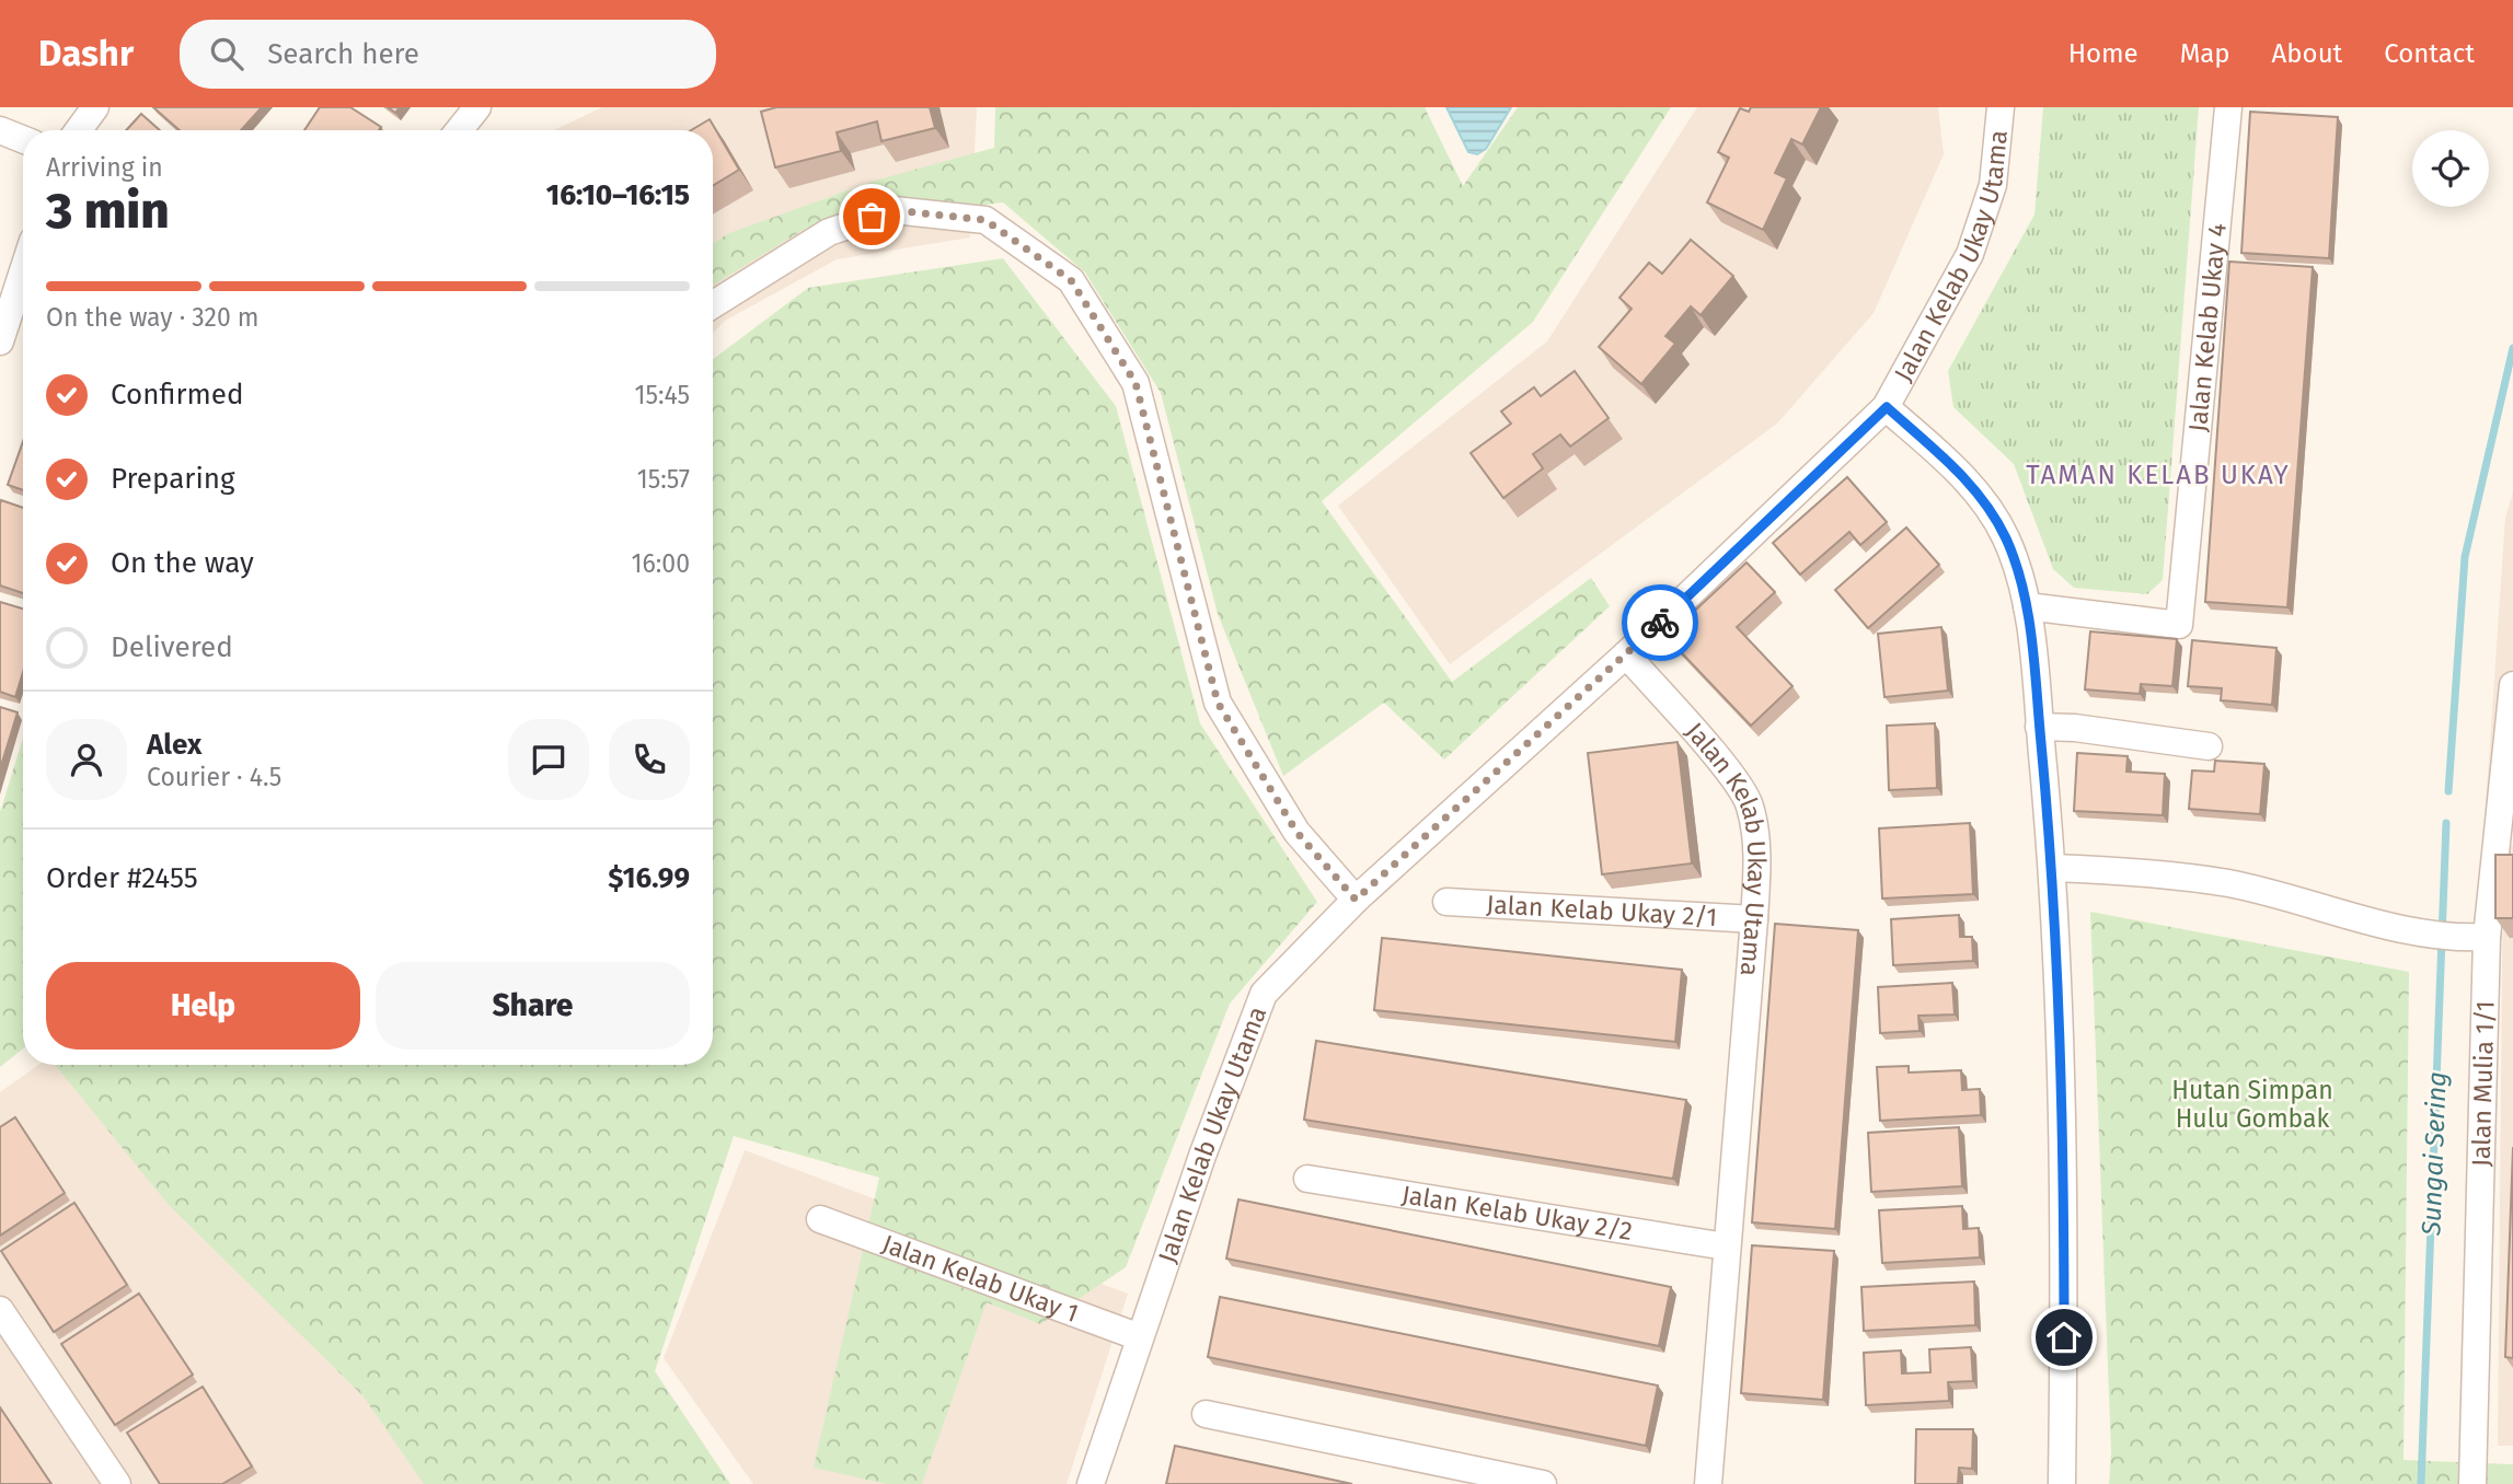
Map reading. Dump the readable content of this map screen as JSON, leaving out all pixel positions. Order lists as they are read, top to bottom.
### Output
{
  "streets": {
    "street": [
      "Jalan Kelab Ukay Utama",
      "Jalan Kelab Ukay 4",
      "Jalan Kelab Ukay 2/1",
      "Jalan Mulia 1/1",
      "Jalan Kelab Ukay 2/2",
      "Jalan Kelab Ukay 1"
    ]
  },
  "crossings": [
    ["Jalan Kelab Ukay Utama", "Jalan Kelab Ukay 2/1"],
    ["Jalan Kelab Ukay Utama", "Jalan Kelab Ukay 2/2"],
    ["Jalan Kelab Ukay Utama", "Jalan Kelab Ukay 1"]
  ],
  "districts": ["TAMAN KELAB UKAY"],
  "water": ["Sungai Sering"],
  "parks": ["Hutan Simpan Hulu Gombak"],
  "page": {
    "header": "Dashr",
    "search": "Search here",
    "nav": [
      "Home",
      "Map",
      "About",
      "Contact"
    ],
    "heading": ["3 min", "Arriving in", "16:10–16:15"],
    "panel": [
      "Alex",
      "Courier · 4.5",
      "Order #2455",
      "$16.99"
    ],
    "bar": "On the way · 320 m",
    "list": [
      ["Confirmed", "15:45"],
      ["Preparing", "15:57"],
      ["On the way", "16:00"],
      "Delivered"
    ],
    "buttons": ["Help", "Share"]
  }
}
